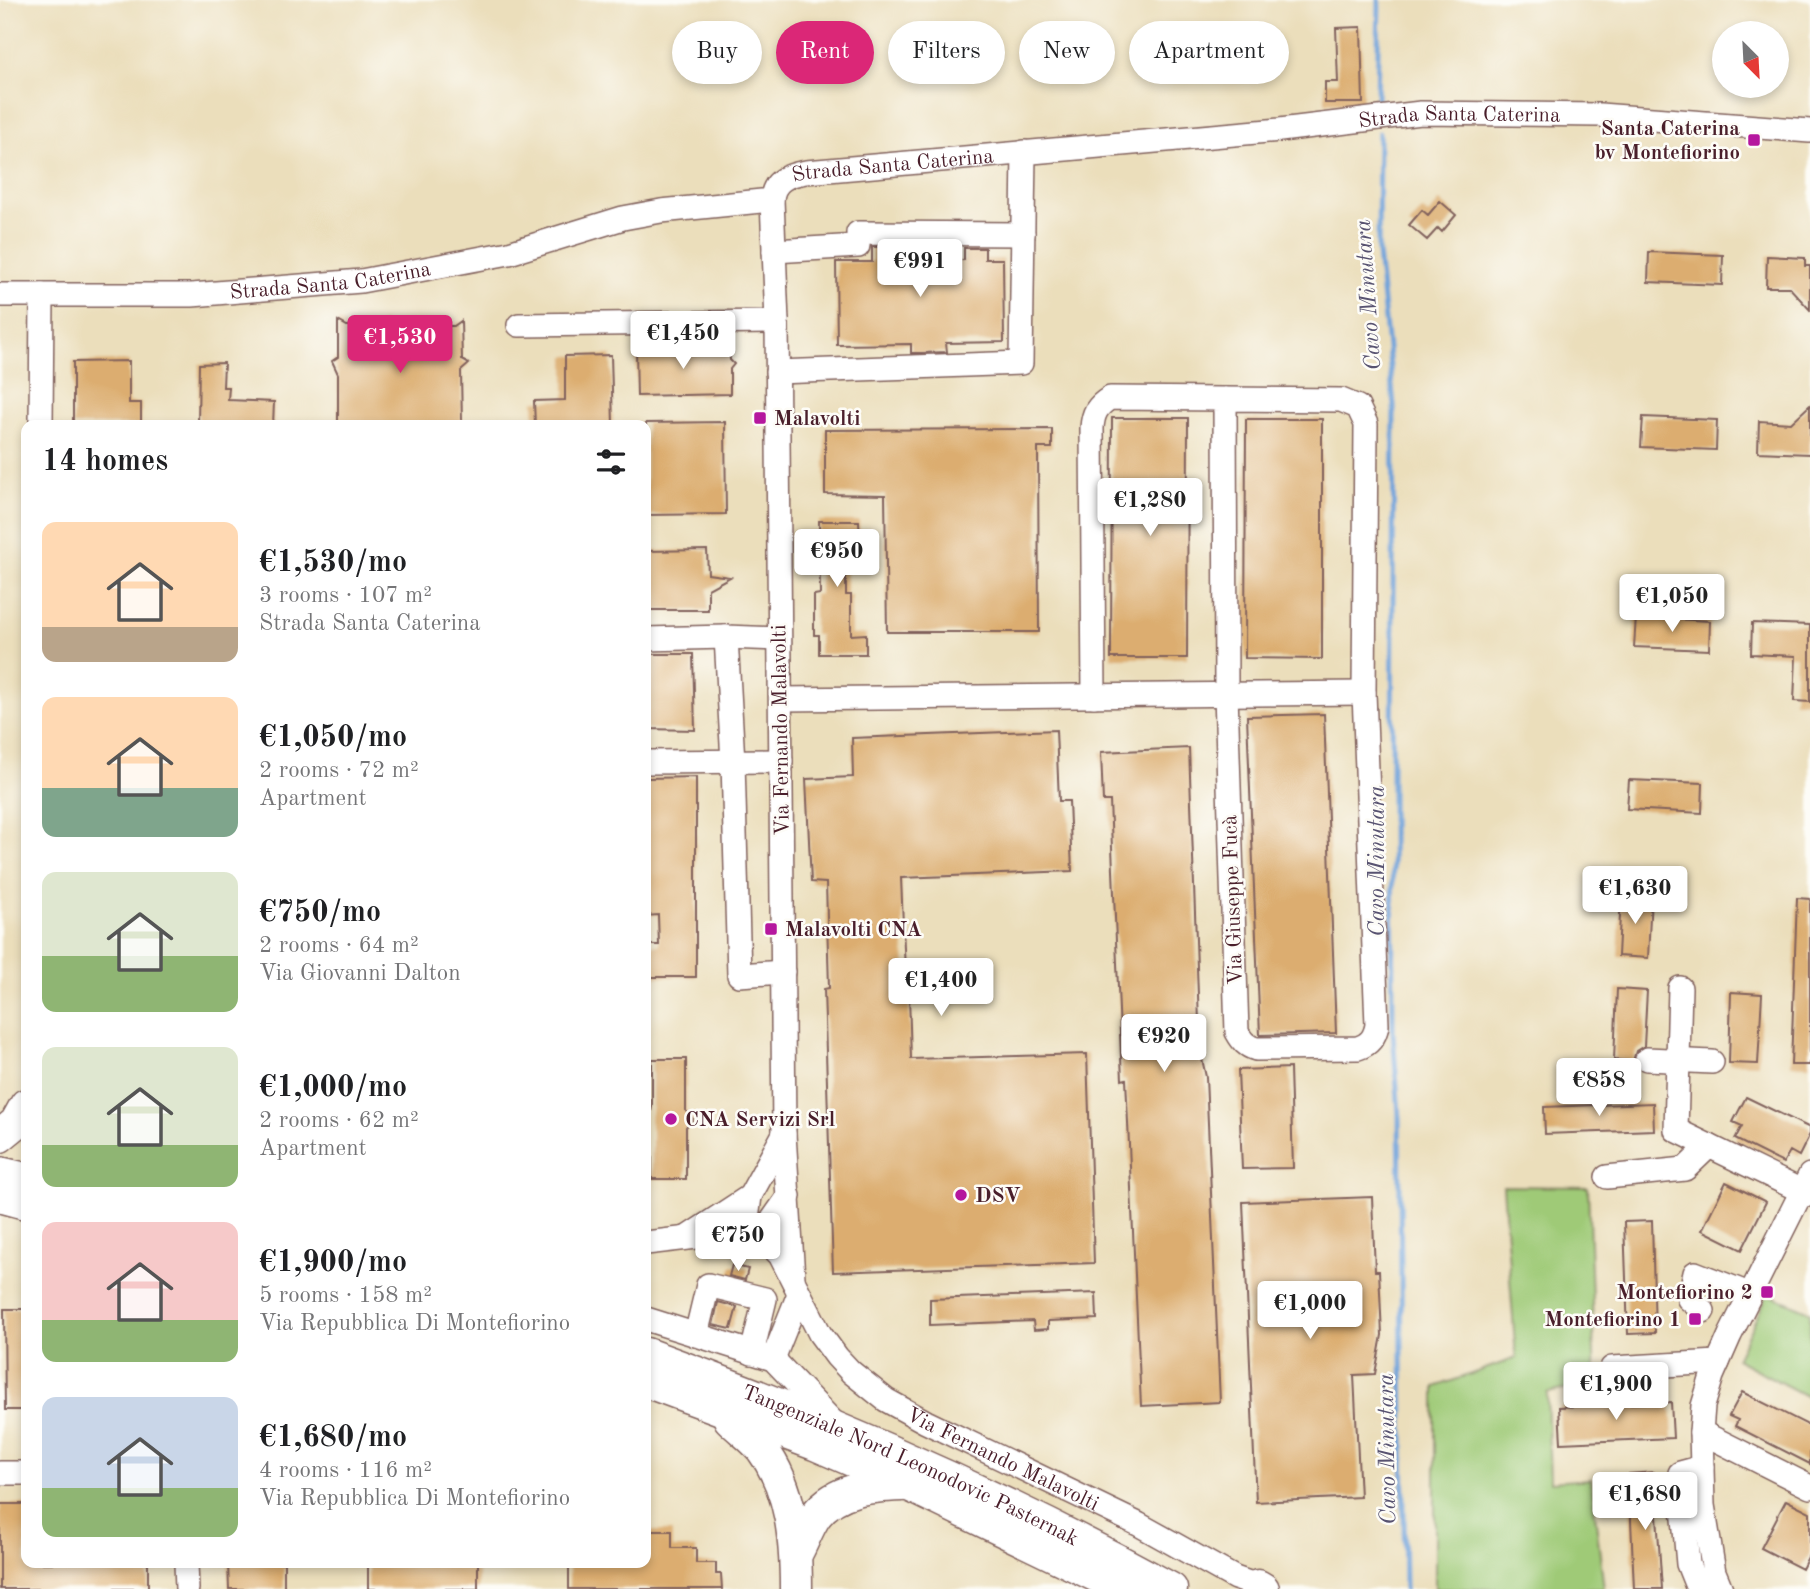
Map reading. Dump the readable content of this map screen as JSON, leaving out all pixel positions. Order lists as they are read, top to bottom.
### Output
{
  "streets": {
    "highway": ["Tangenziale Nord Leonodovic Pasternak"],
    "street": ["Strada Santa Caterina", "Via Fernando Malavolti", "Via Giuseppe Fucà"]
  },
  "crossings": [
    ["Strada Santa Caterina", "Via Fernando Malavolti"]
  ],
  "water": ["Cavo Minutara"],
  "places": {
    "transit": [
      "Santa Caterina bv Montefiorino",
      "Malavolti",
      "Malavolti CNA",
      "Montefiorino 2",
      "Montefiorino 1"
    ],
    "other": ["CNA Servizi Srl", "DSV"]
  },
  "north": "bottom right",
  "page": {
    "chip": [
      "Buy",
      "Rent",
      "Filters",
      "New",
      "Apartment"
    ],
    "price": [
      "€991",
      "€1,450",
      "€1,530",
      "€1,280",
      "€950",
      "€1,050",
      "€1,630",
      "€1,400",
      "€920",
      "€858",
      "€750",
      "€1,000",
      "€1,900",
      "€1,680"
    ],
    "heading": "14 homes",
    "list": [
      {
        "name": "€1,530/mo",
        "note": "3 rooms · 107 m² · Strada Santa Caterina"
      },
      {
        "name": "€1,050/mo",
        "note": "2 rooms · 72 m² · Apartment"
      },
      {
        "name": "€750/mo",
        "note": "2 rooms · 64 m² · Via Giovanni Dalton"
      },
      {
        "name": "€1,000/mo",
        "note": "2 rooms · 62 m² · Apartment"
      },
      {
        "name": "€1,900/mo",
        "note": "5 rooms · 158 m² · Via Repubblica Di Montefiorino"
      },
      {
        "name": "€1,680/mo",
        "note": "4 rooms · 116 m² · Via Repubblica Di Montefiorino"
      }
    ]
  }
}
